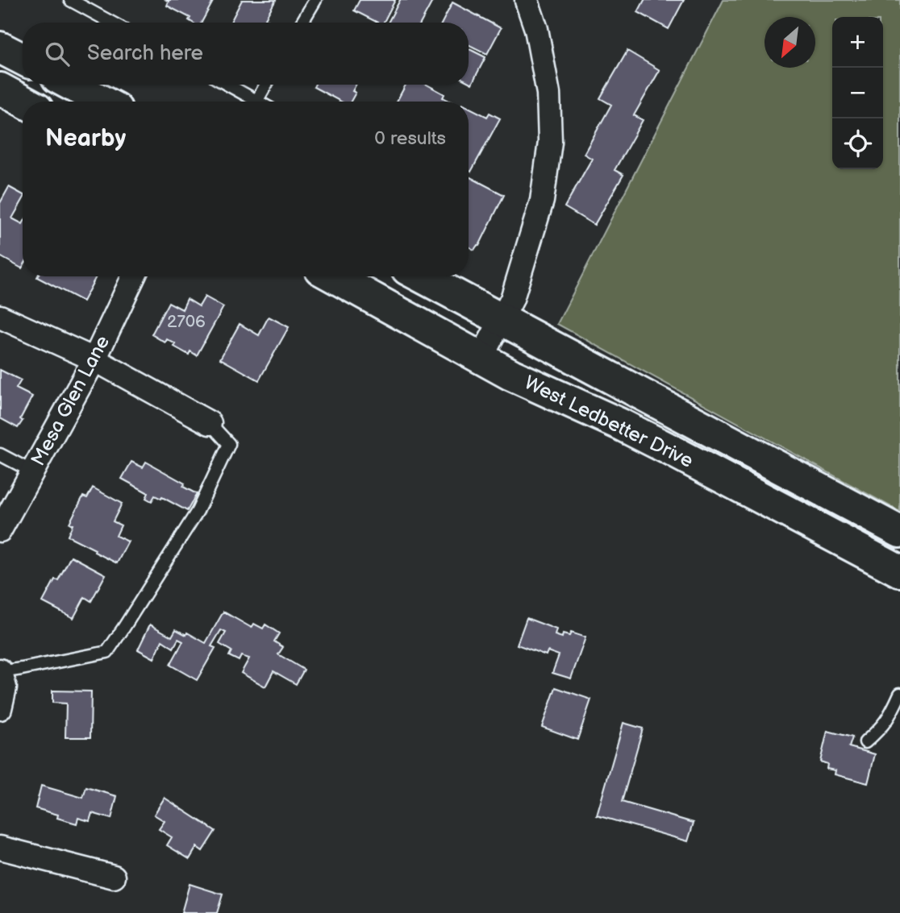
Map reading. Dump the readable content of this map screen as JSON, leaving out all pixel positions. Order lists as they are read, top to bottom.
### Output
{
  "streets": {
    "main road": ["West Ledbetter Drive"],
    "street": ["Mesa Glen Lane"]
  },
  "house_numbers": ["2706"],
  "north": "bottom left",
  "page": {
    "map_buttons": ["+", "−"],
    "search": "Search here",
    "heading": ["Nearby", "0 results"]
  }
}
